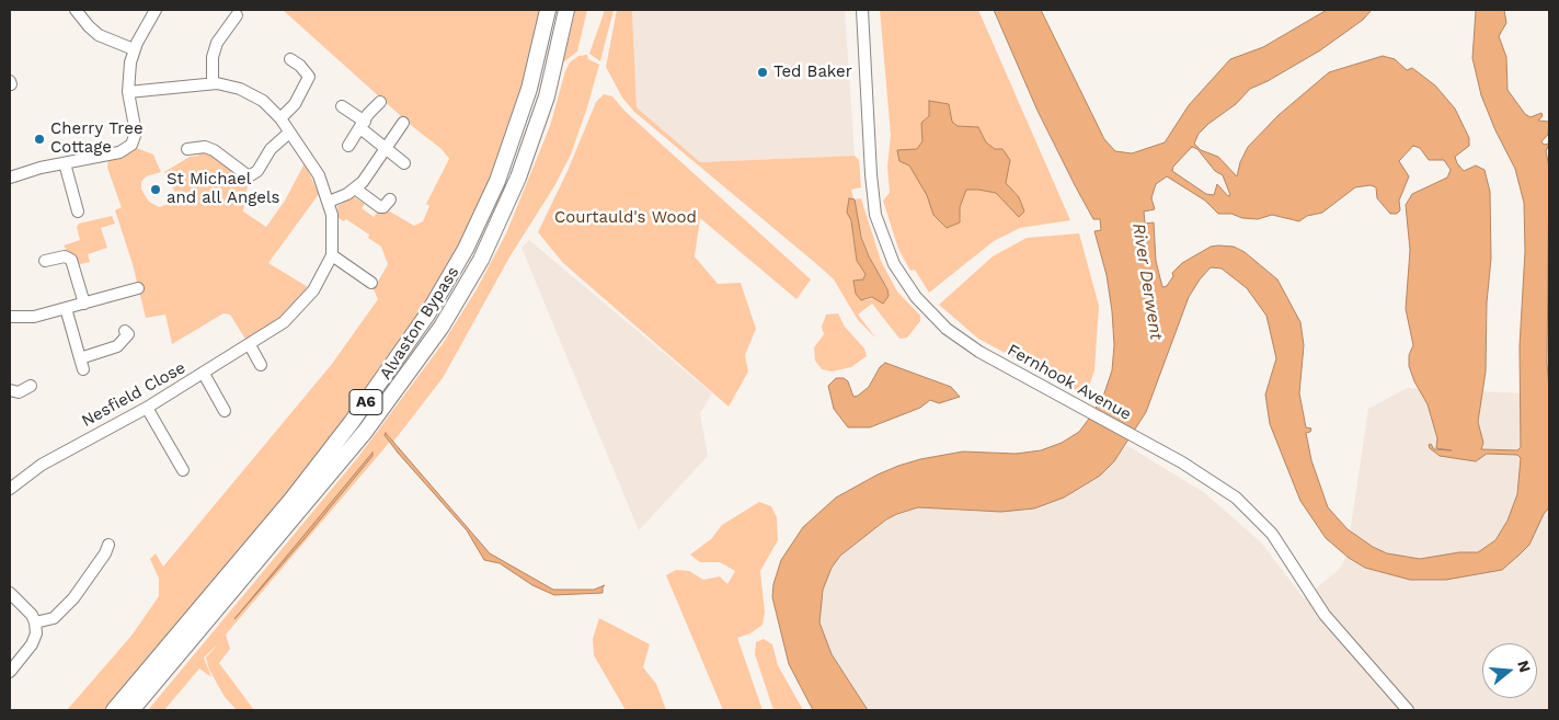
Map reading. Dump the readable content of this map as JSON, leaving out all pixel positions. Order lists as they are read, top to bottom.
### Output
{
  "streets": {
    "highway": ["Alvaston Bypass", "A6"],
    "street": ["Fernhook Avenue", "Nesfield Close"]
  },
  "water": ["River Derwent"],
  "parks": ["Courtauld's Wood"],
  "places": ["Ted Baker", "Cherry Tree Cottage", "St Michael and all Angels"],
  "north": "right"
}
